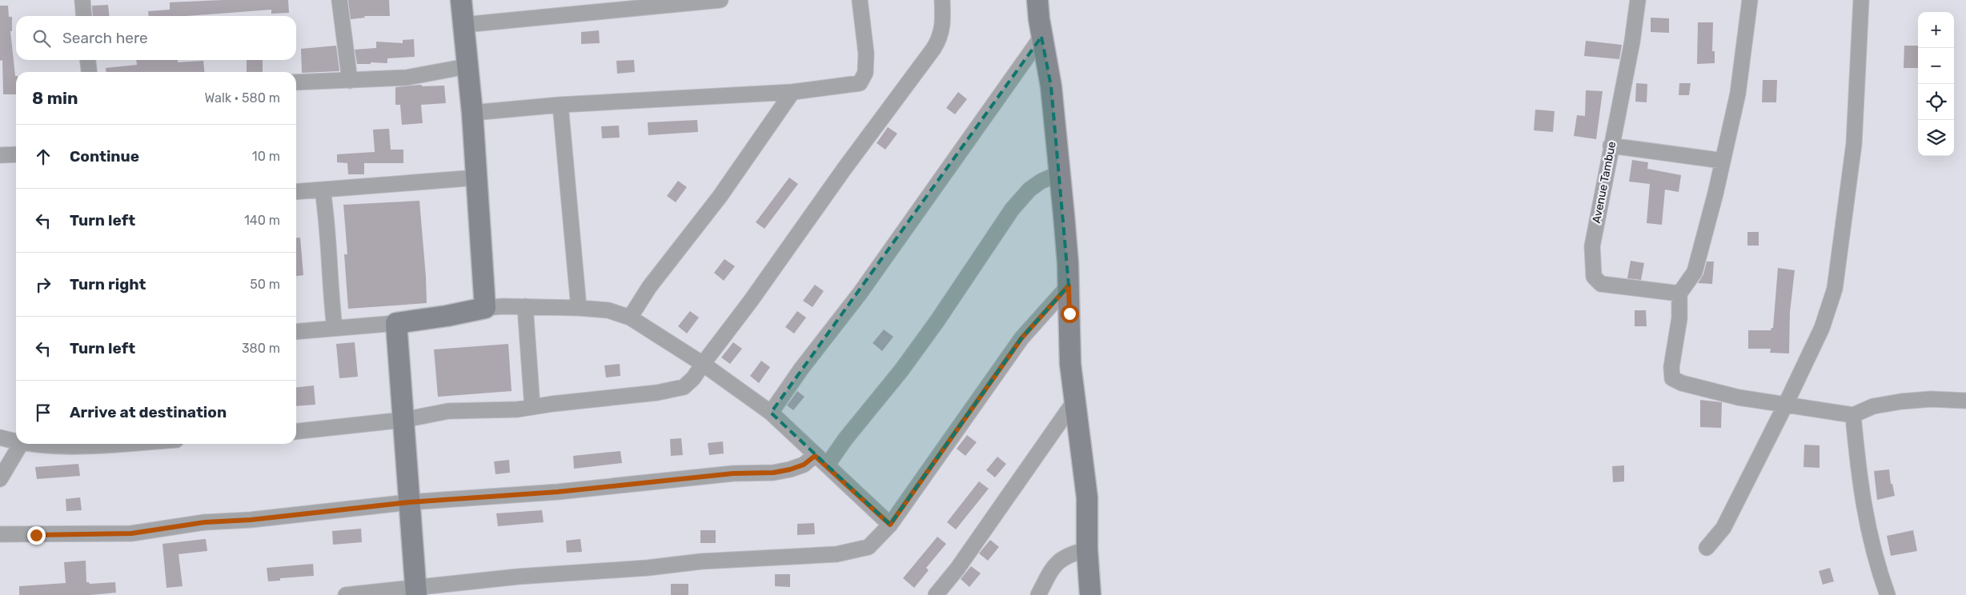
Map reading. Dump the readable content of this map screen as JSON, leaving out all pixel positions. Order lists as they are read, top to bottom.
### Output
{
  "streets": {
    "street": ["Avenue Tambue"]
  },
  "page": {
    "map_buttons": ["+", "−"],
    "search": "Search here",
    "heading": ["8 min", "Walk · 580 m"],
    "list": [
      ["Continue", "10 m"],
      ["Turn left", "140 m"],
      ["Turn right", "50 m"],
      ["Turn left", "380 m"],
      "Arrive at destination"
    ]
  }
}
